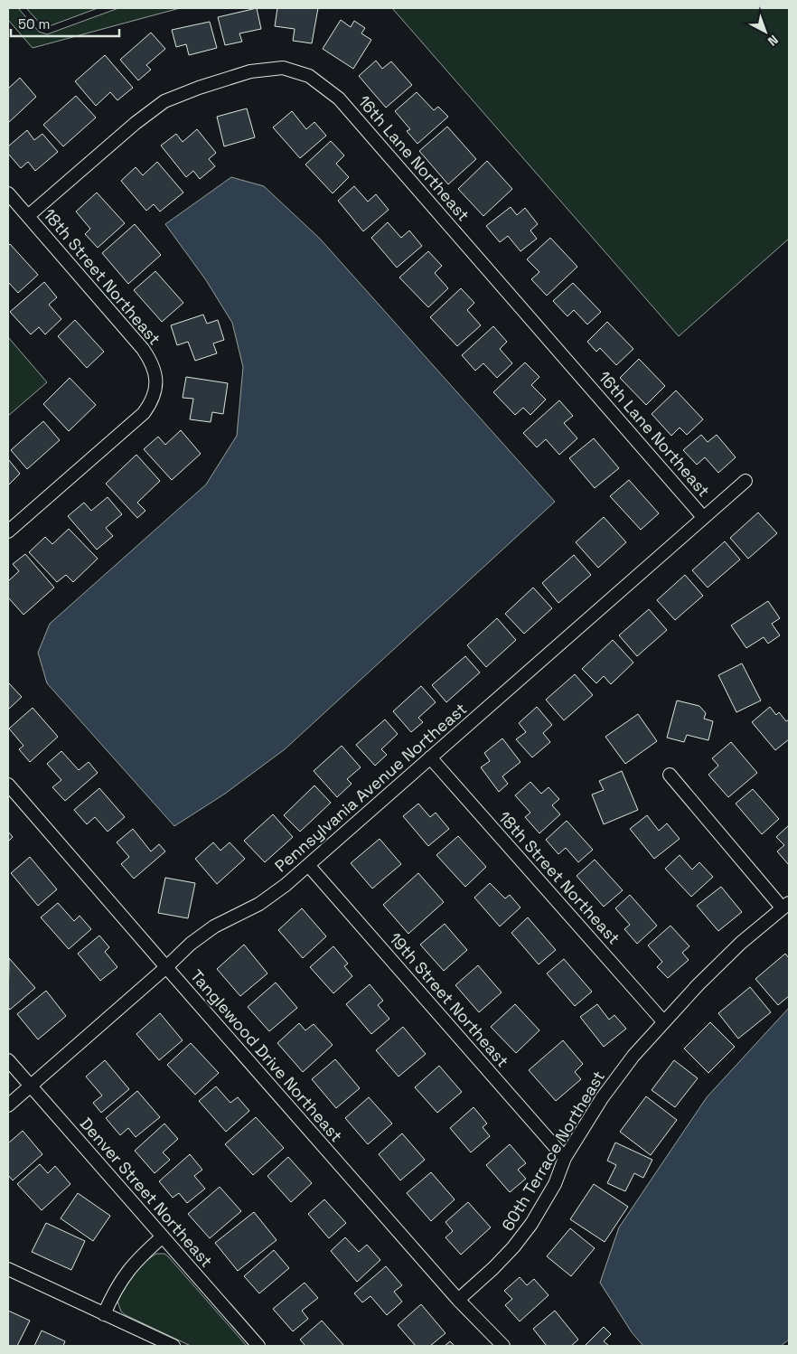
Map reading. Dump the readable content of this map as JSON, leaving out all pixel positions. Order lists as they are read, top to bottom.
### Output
{
  "streets": {
    "street": [
      "16th Lane Northeast",
      "18th Street Northeast",
      "Pennsylvania Avenue Northeast",
      "19th Street Northeast",
      "Tanglewood Drive Northeast",
      "60th Terrace Northeast",
      "Denver Street Northeast"
    ]
  },
  "crossings": [
    ["16th Lane Northeast", "18th Street Northeast"],
    ["16th Lane Northeast", "Pennsylvania Avenue Northeast"],
    ["18th Street Northeast", "Pennsylvania Avenue Northeast"],
    ["18th Street Northeast", "60th Terrace Northeast"],
    ["Pennsylvania Avenue Northeast", "19th Street Northeast"],
    ["Pennsylvania Avenue Northeast", "Tanglewood Drive Northeast"],
    ["Pennsylvania Avenue Northeast", "Denver Street Northeast"],
    ["19th Street Northeast", "60th Terrace Northeast"],
    ["Tanglewood Drive Northeast", "60th Terrace Northeast"]
  ],
  "scale_bar": "50 m",
  "north": "bottom right"
}
